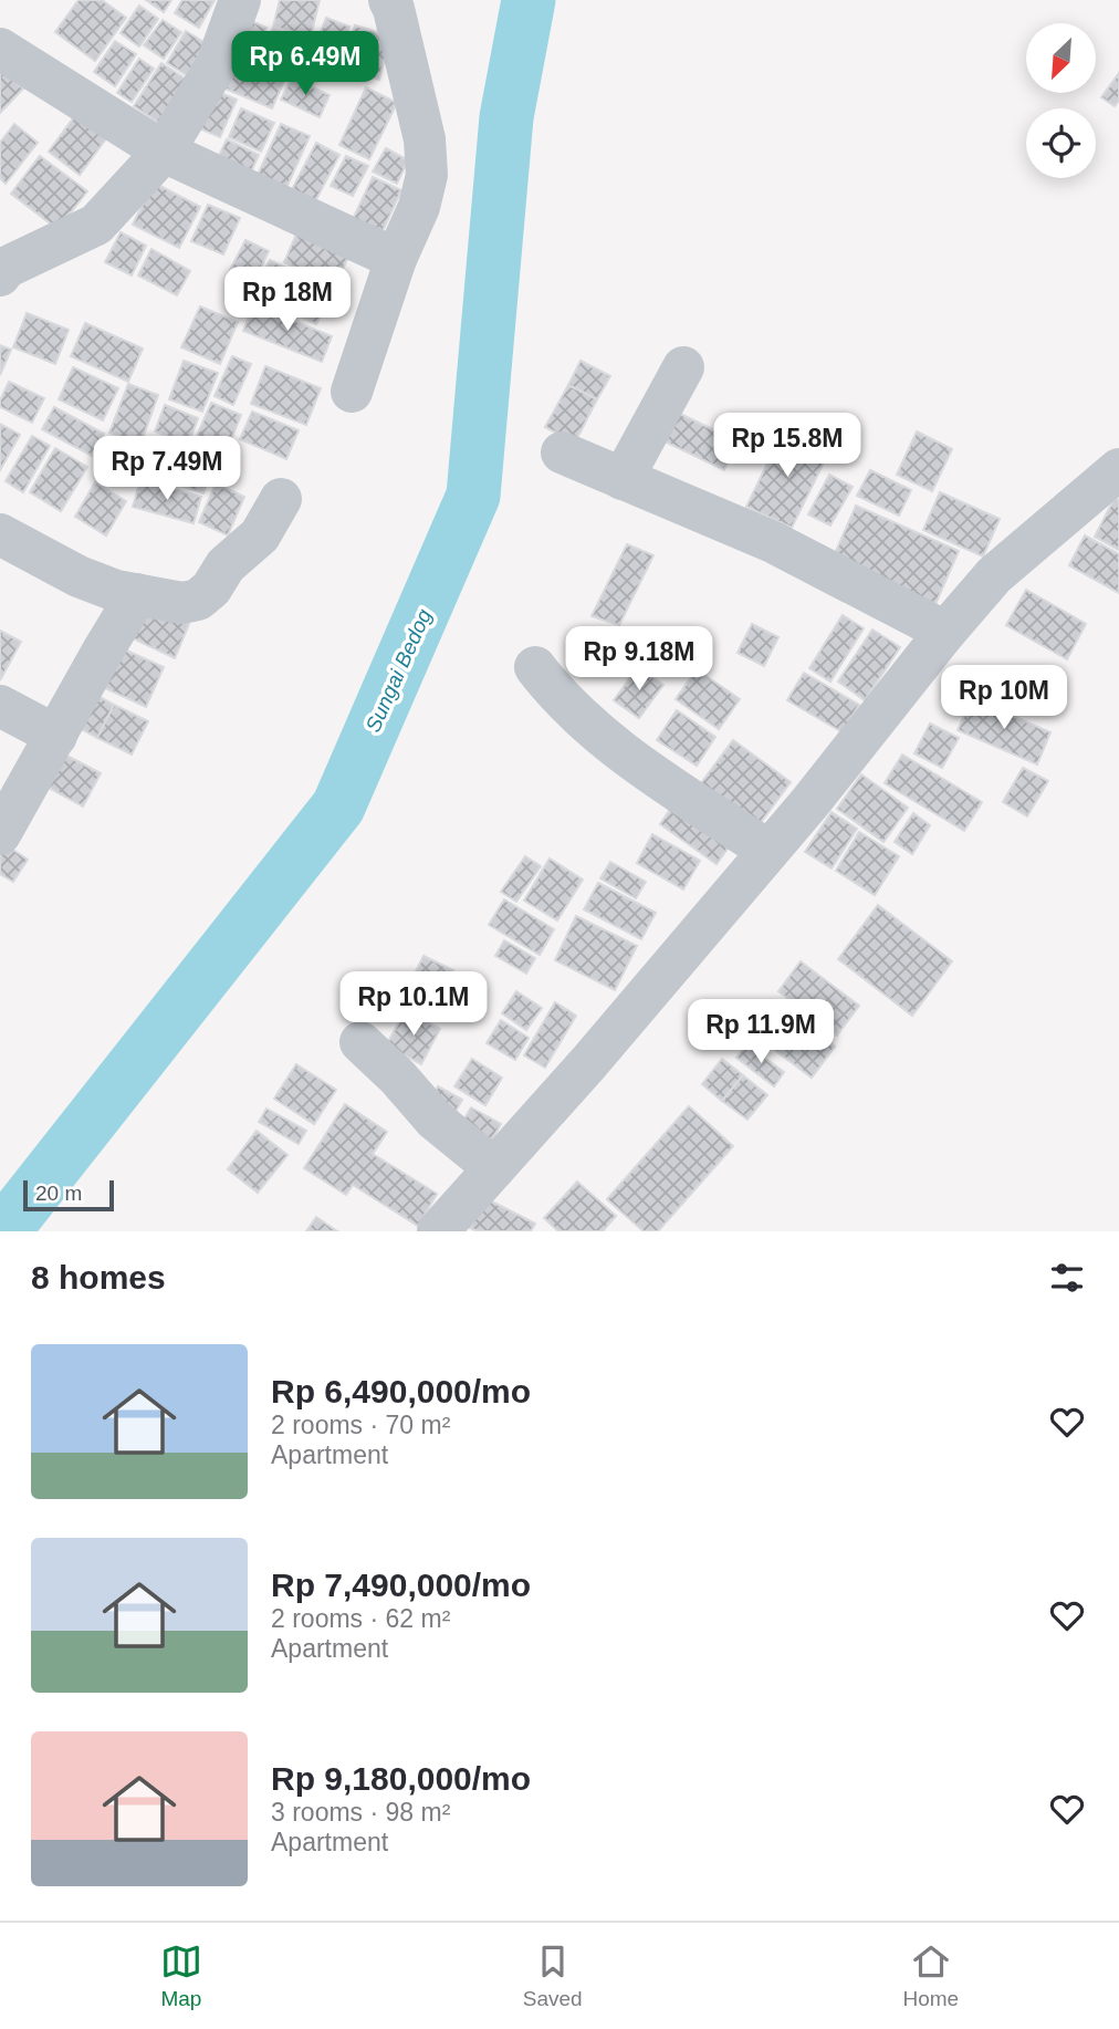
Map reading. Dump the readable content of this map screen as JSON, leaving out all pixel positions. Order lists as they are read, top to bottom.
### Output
{
  "water": ["Sungai Bedog"],
  "scale_bar": "20 m",
  "north": "bottom left",
  "page": {
    "price": [
      "Rp 6.49M",
      "Rp 18M",
      "Rp 15.8M",
      "Rp 7.49M",
      "Rp 9.18M",
      "Rp 10M",
      "Rp 10.1M",
      "Rp 11.9M"
    ],
    "scale": "20 m",
    "heading": "8 homes",
    "list": [
      {
        "name": "Rp 6,490,000/mo",
        "note": "2 rooms · 70 m² · Apartment"
      },
      {
        "name": "Rp 7,490,000/mo",
        "note": "2 rooms · 62 m² · Apartment"
      },
      {
        "name": "Rp 9,180,000/mo",
        "note": "3 rooms · 98 m² · Apartment"
      }
    ],
    "tabs": ["Map", "Saved", "Home"]
  }
}
